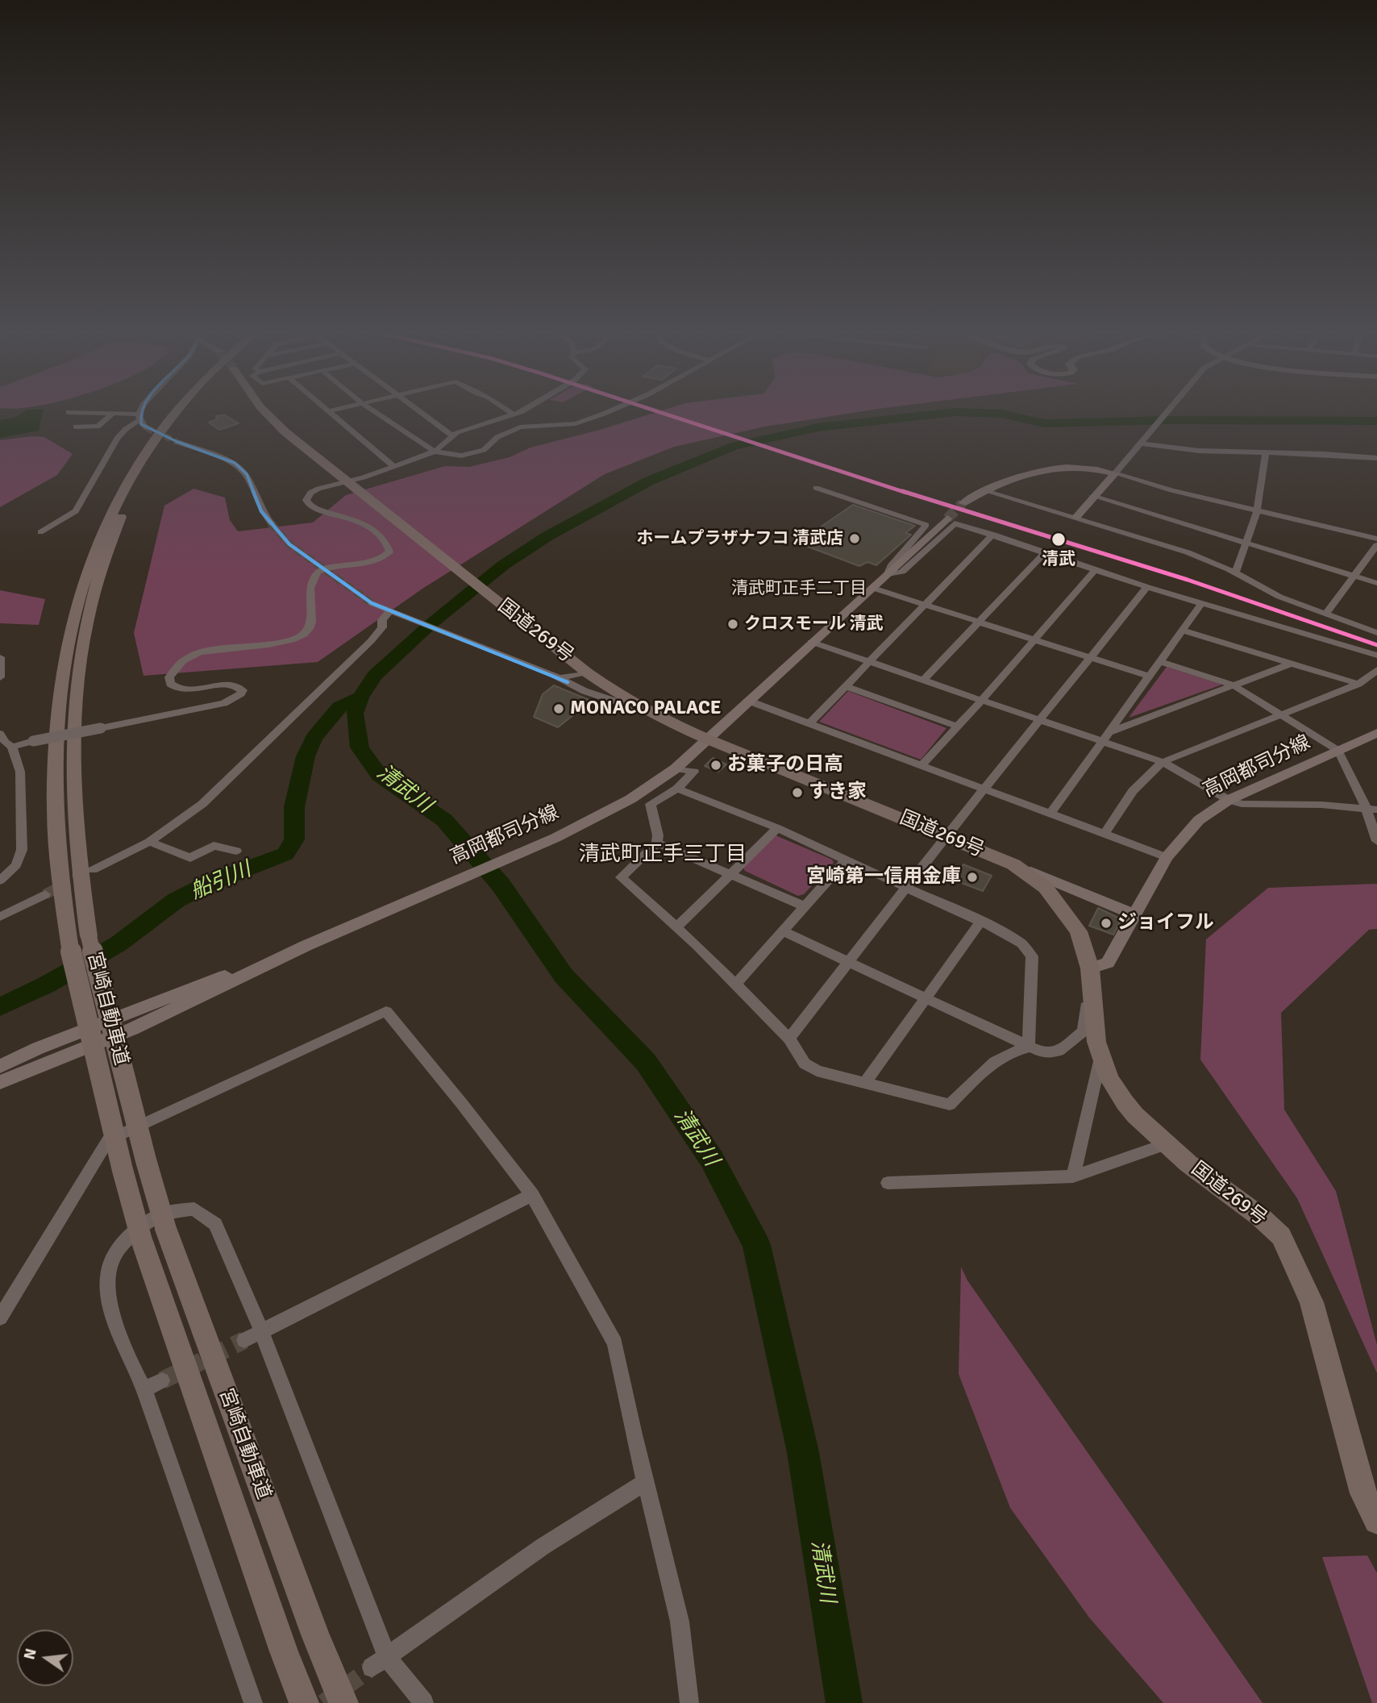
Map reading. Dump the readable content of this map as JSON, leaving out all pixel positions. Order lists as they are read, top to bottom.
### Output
{
  "streets": {
    "highway": ["国道269号", "宮崎自動車道"],
    "main road": ["高岡都司分線"]
  },
  "crossings": [
    ["国道269号", "高岡都司分線"]
  ],
  "districts": ["清武町正手二丁目", "清武町正手三丁目"],
  "water": ["清武川", "船引川"],
  "places": [
    "ホームプラザナフコ 清武店",
    "清武",
    "クロスモール 清武",
    "MONACO PALACE",
    "お菓子の日高",
    "すき家",
    "宮崎第一信用金庫",
    "ジョイフル"
  ],
  "north": "left"
}
